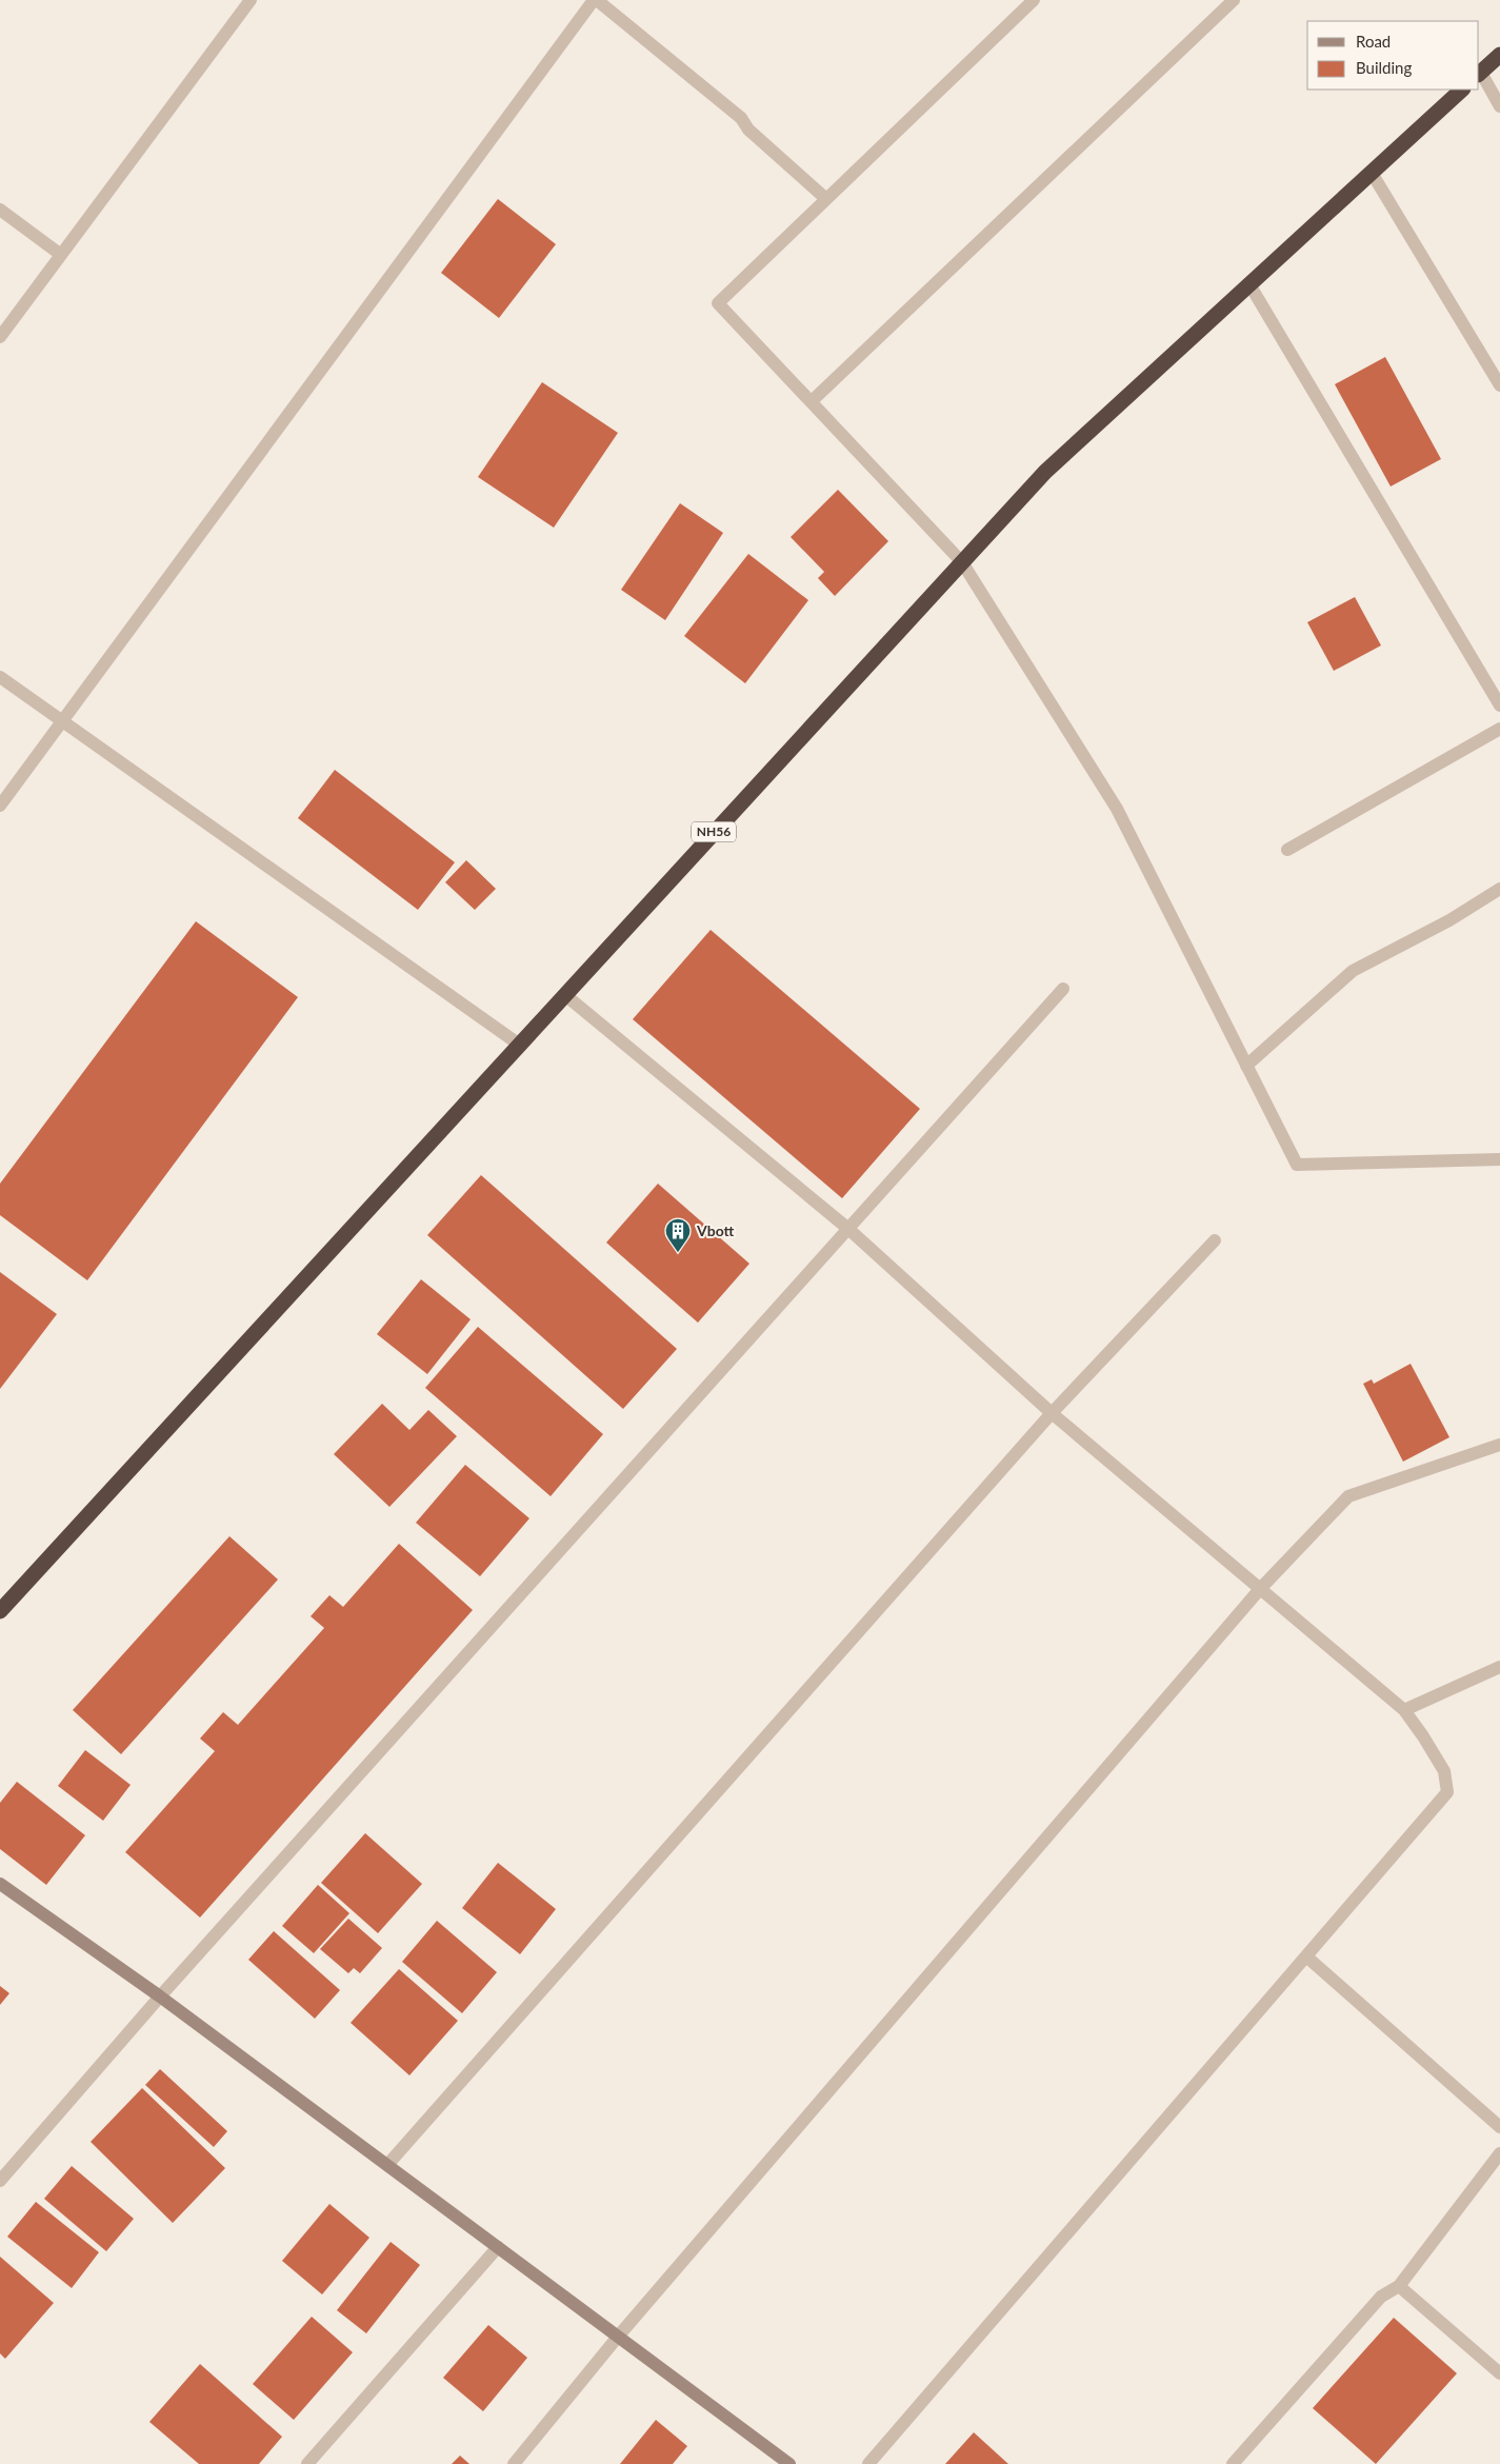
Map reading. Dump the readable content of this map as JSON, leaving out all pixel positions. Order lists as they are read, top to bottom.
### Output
{
  "streets": {
    "highway": ["NH56"]
  },
  "places": {
    "building": ["Vbott"]
  },
  "legend": ["Road", "Building"]
}
